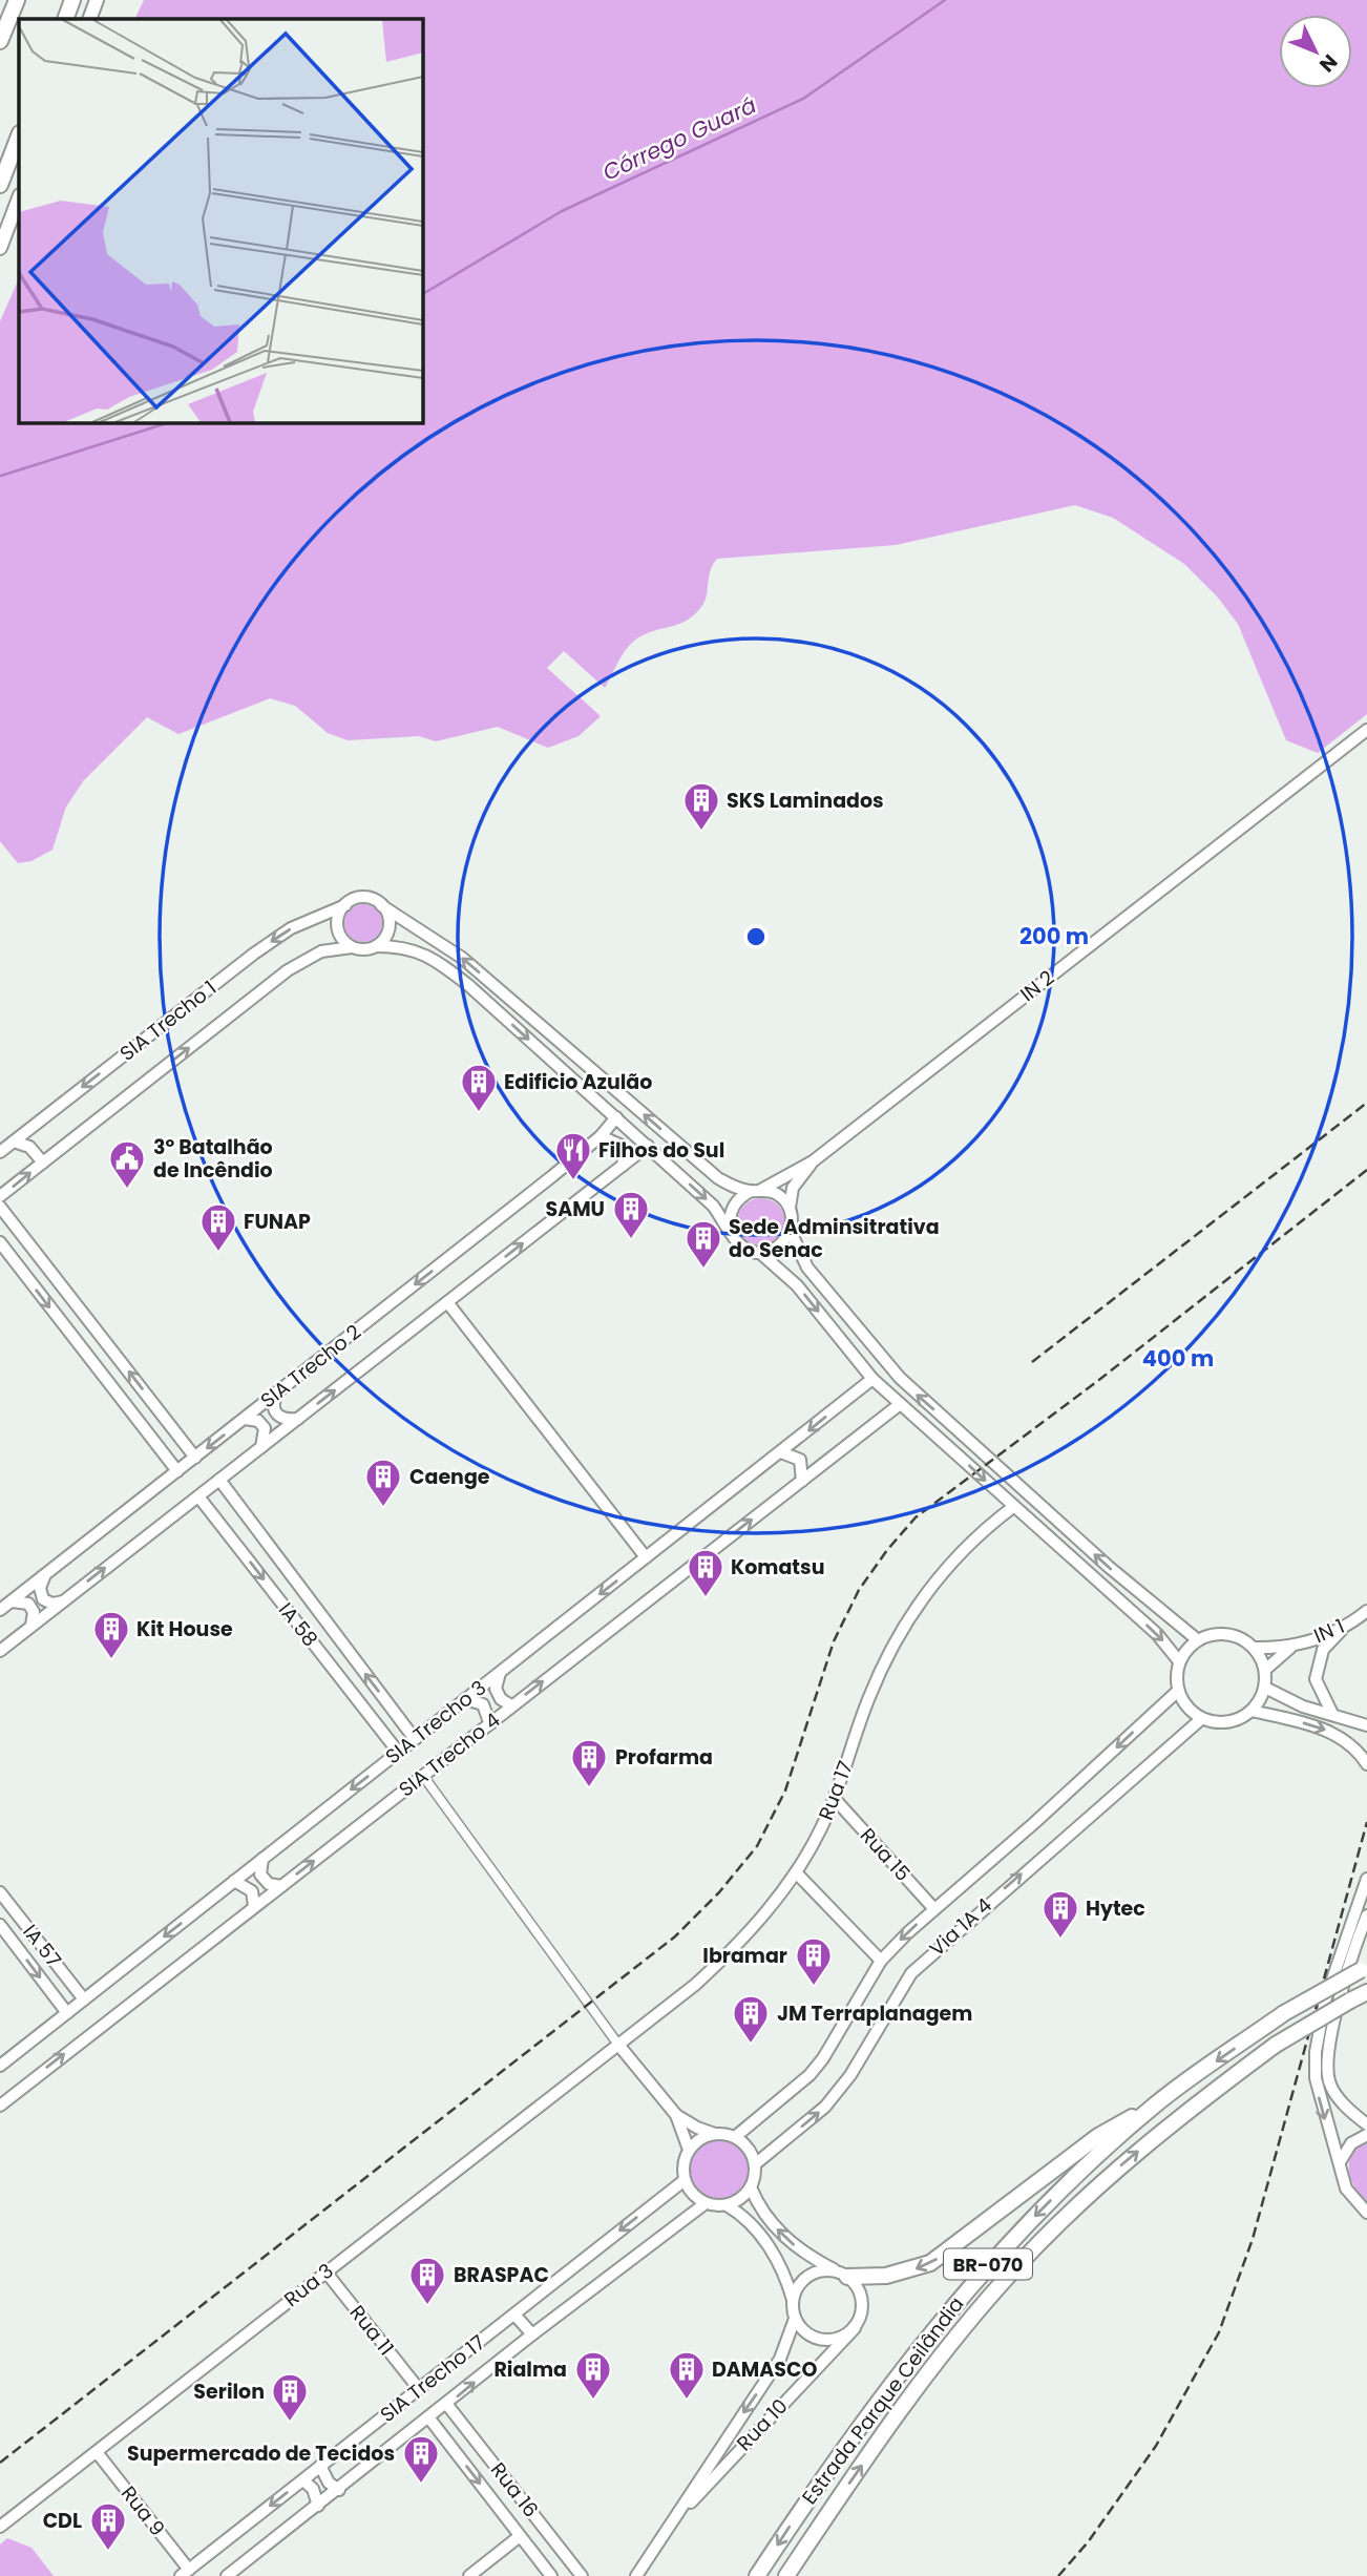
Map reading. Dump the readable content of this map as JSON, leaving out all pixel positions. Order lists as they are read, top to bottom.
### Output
{
  "streets": {
    "highway": ["BR-070", "Estrada Parque Ceilândia"],
    "main road": [
      "IN 2",
      "SIA Trecho 1",
      "SIA Trecho 2",
      "IA 58",
      "IN 1",
      "SIA Trecho 3",
      "SIA Trecho 4",
      "Rua 17",
      "Rua 15",
      "Via 1A 4",
      "IA 57",
      "Rua 3",
      "Rua 11",
      "SIA Trecho 17",
      "Rua 10",
      "Rua 16",
      "Rua 9"
    ]
  },
  "crossings": [
    ["IA 58", "SIA Trecho 3"],
    ["IN 1", "Via 1A 4"],
    ["SIA Trecho 3", "IA 57"],
    ["Rua 17", "Rua 15"],
    ["Rua 17", "Rua 3"],
    ["Rua 15", "Via 1A 4"],
    ["Via 1A 4", "SIA Trecho 17"],
    ["Rua 3", "Rua 11"],
    ["Rua 3", "Rua 9"],
    ["Rua 11", "SIA Trecho 17"],
    ["SIA Trecho 17", "Rua 16"],
    ["SIA Trecho 17", "Rua 9"]
  ],
  "one_way": ["SIA Trecho 3", "SIA Trecho 4"],
  "water": ["Córrego Guará"],
  "places": {
    "building": [
      "SKS Laminados",
      "Edificio Azulão",
      "SAMU",
      "FUNAP",
      "Sede Adminsitrativa do Senac",
      "Caenge",
      "Komatsu",
      "Kit House",
      "Profarma",
      "Hytec",
      "Ibramar",
      "JM Terraplanagem",
      "BRASPAC",
      "Rialma",
      "DAMASCO",
      "Serilon",
      "Supermercado de Tecidos",
      "CDL"
    ],
    "restaurant": ["Filhos do Sul"],
    "public building": ["3º Batalhão de Incêndio"]
  },
  "north": "bottom right",
  "rings": ["200 m", "400 m"]
}
